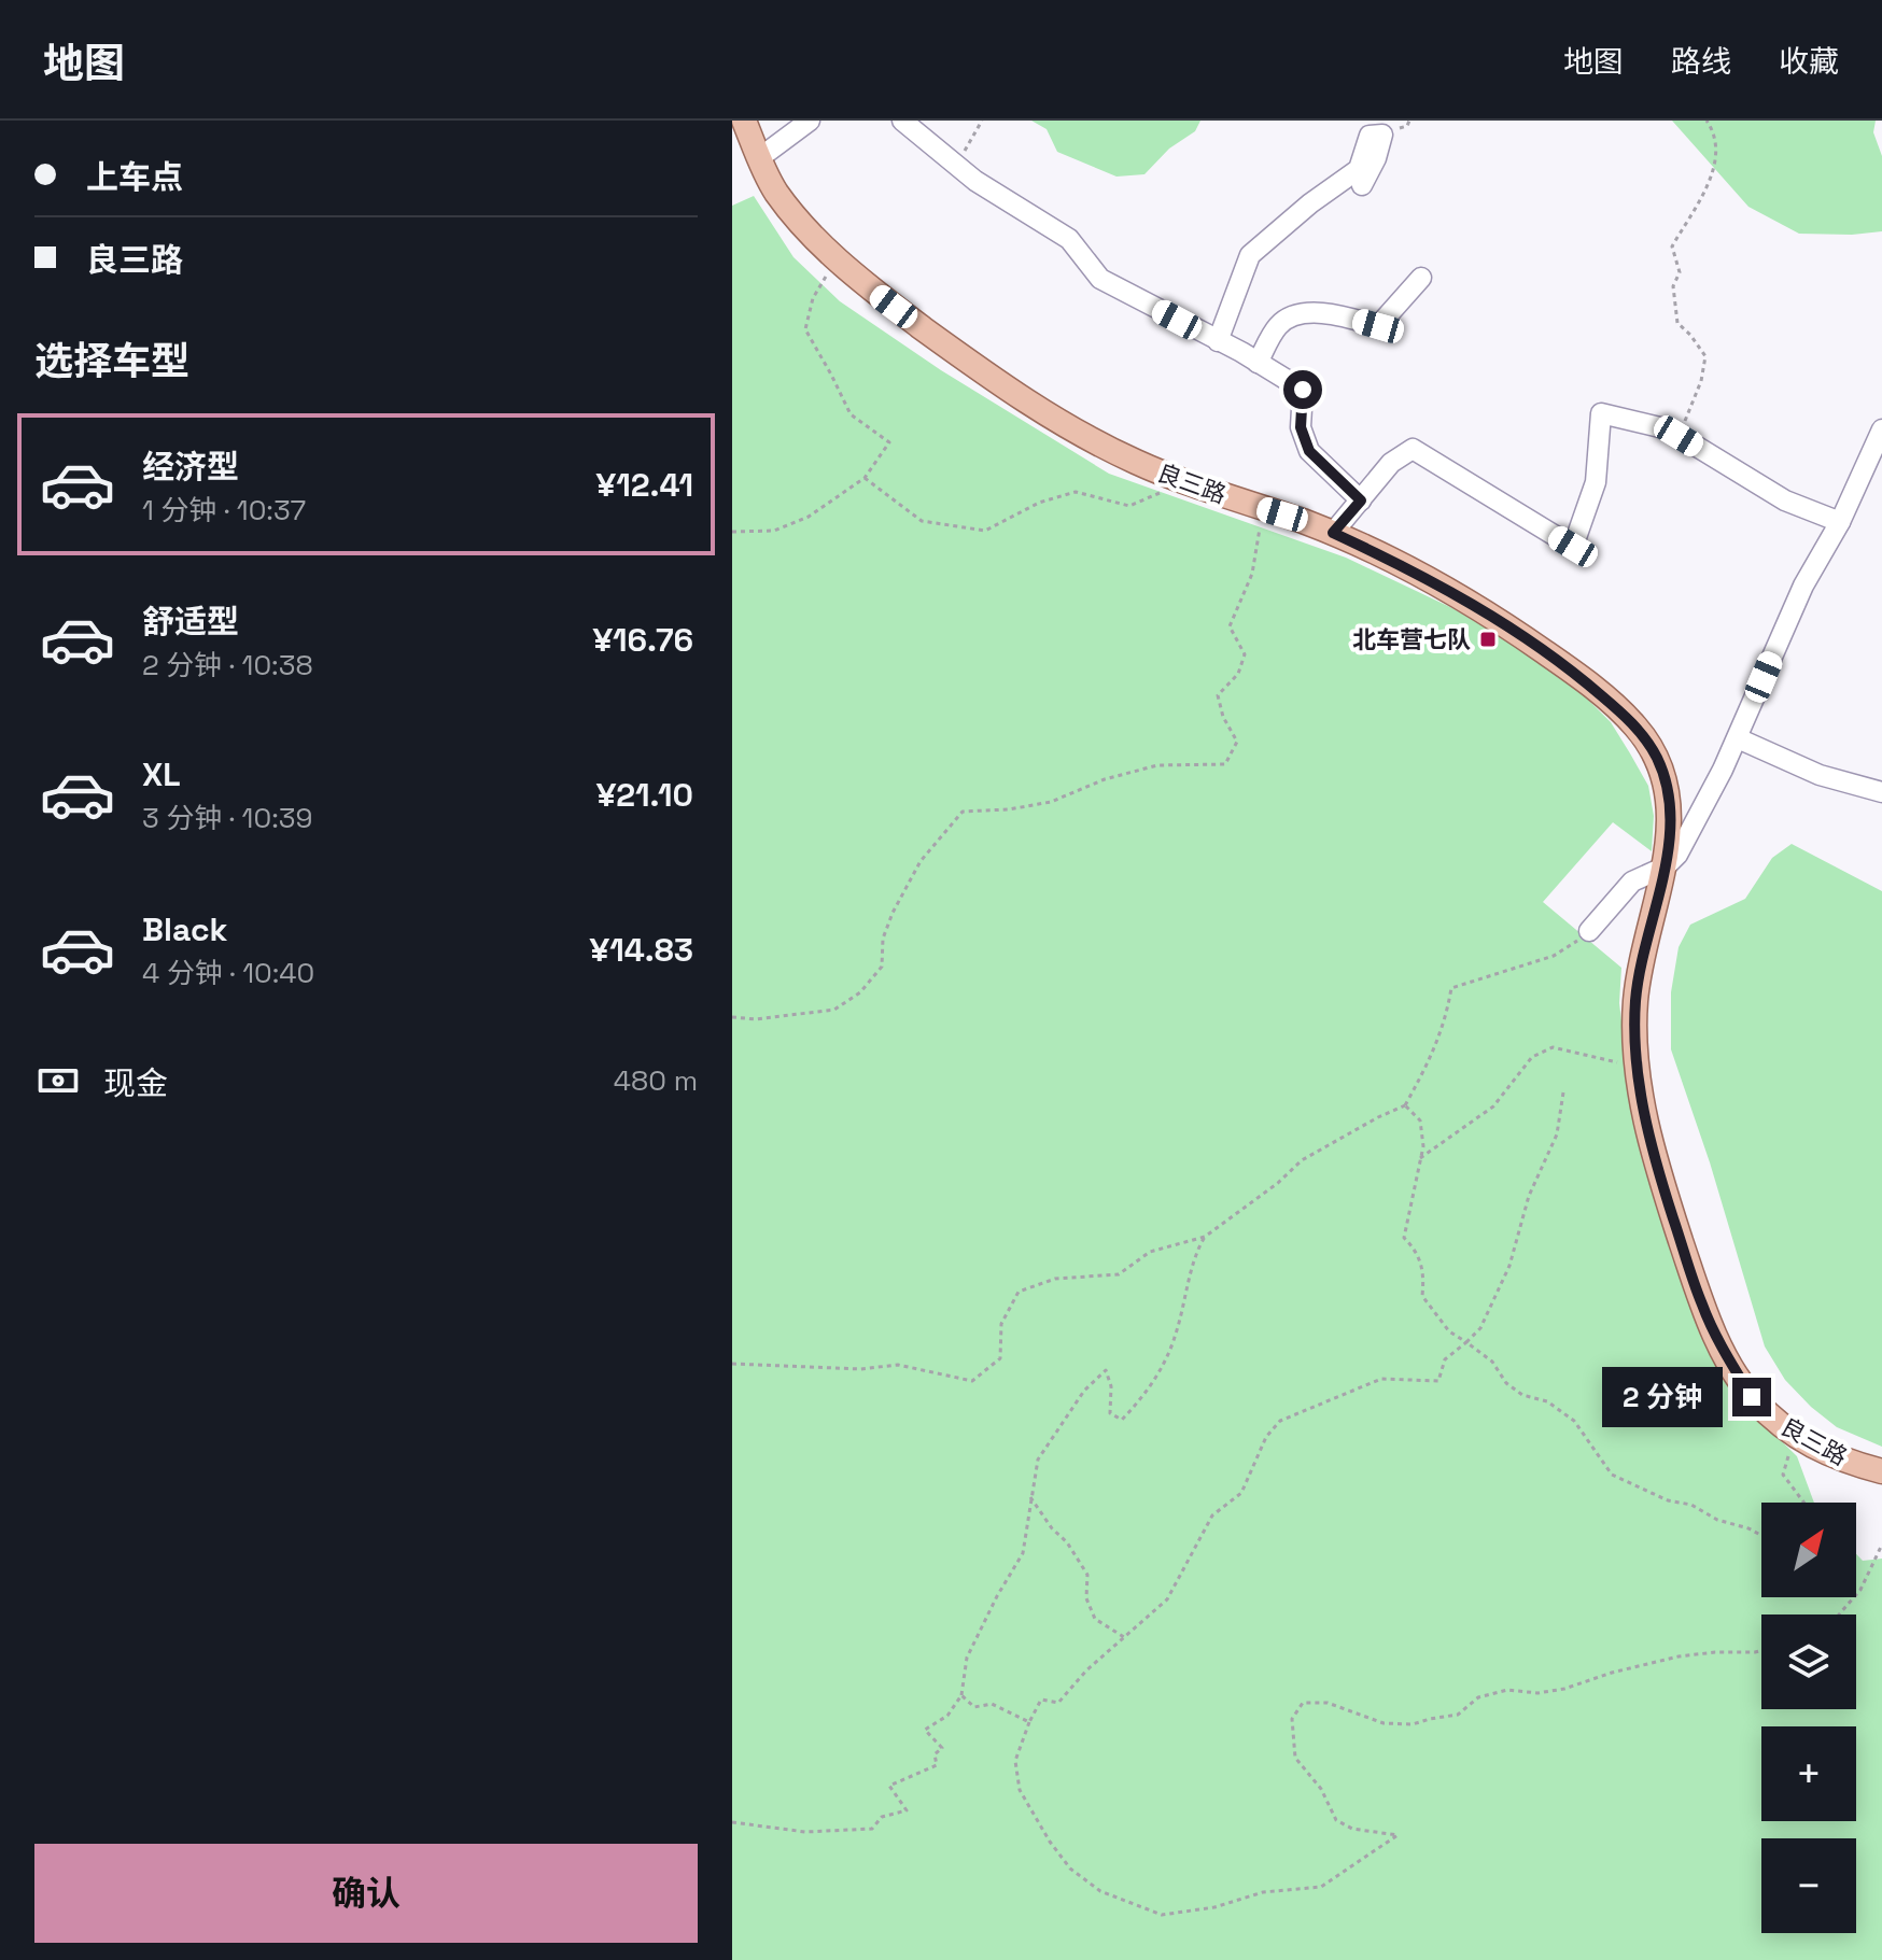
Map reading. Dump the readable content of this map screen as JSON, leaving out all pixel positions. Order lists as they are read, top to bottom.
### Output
{
  "streets": {
    "main road": ["良三路"]
  },
  "places": {
    "transit": ["北车营七队"]
  },
  "north": "top right",
  "page": {
    "header": "地图",
    "nav": ["地图", "路线", "收藏"],
    "banner": ["上车点", "良三路"],
    "heading": "选择车型",
    "list": [
      {
        "name": "经济型",
        "note": "1 分钟 · 10:37",
        "value": "¥12.41"
      },
      {
        "name": "舒适型",
        "note": "2 分钟 · 10:38",
        "value": "¥16.76"
      },
      {
        "name": "XL",
        "note": "3 分钟 · 10:39",
        "value": "¥21.10"
      },
      {
        "name": "Black",
        "note": "4 分钟 · 10:40",
        "value": "¥14.83"
      }
    ],
    "pay": ["现金", "480 m"],
    "bubble": "2 分钟",
    "map_buttons": ["+", "−"],
    "buttons": "确认"
  }
}
